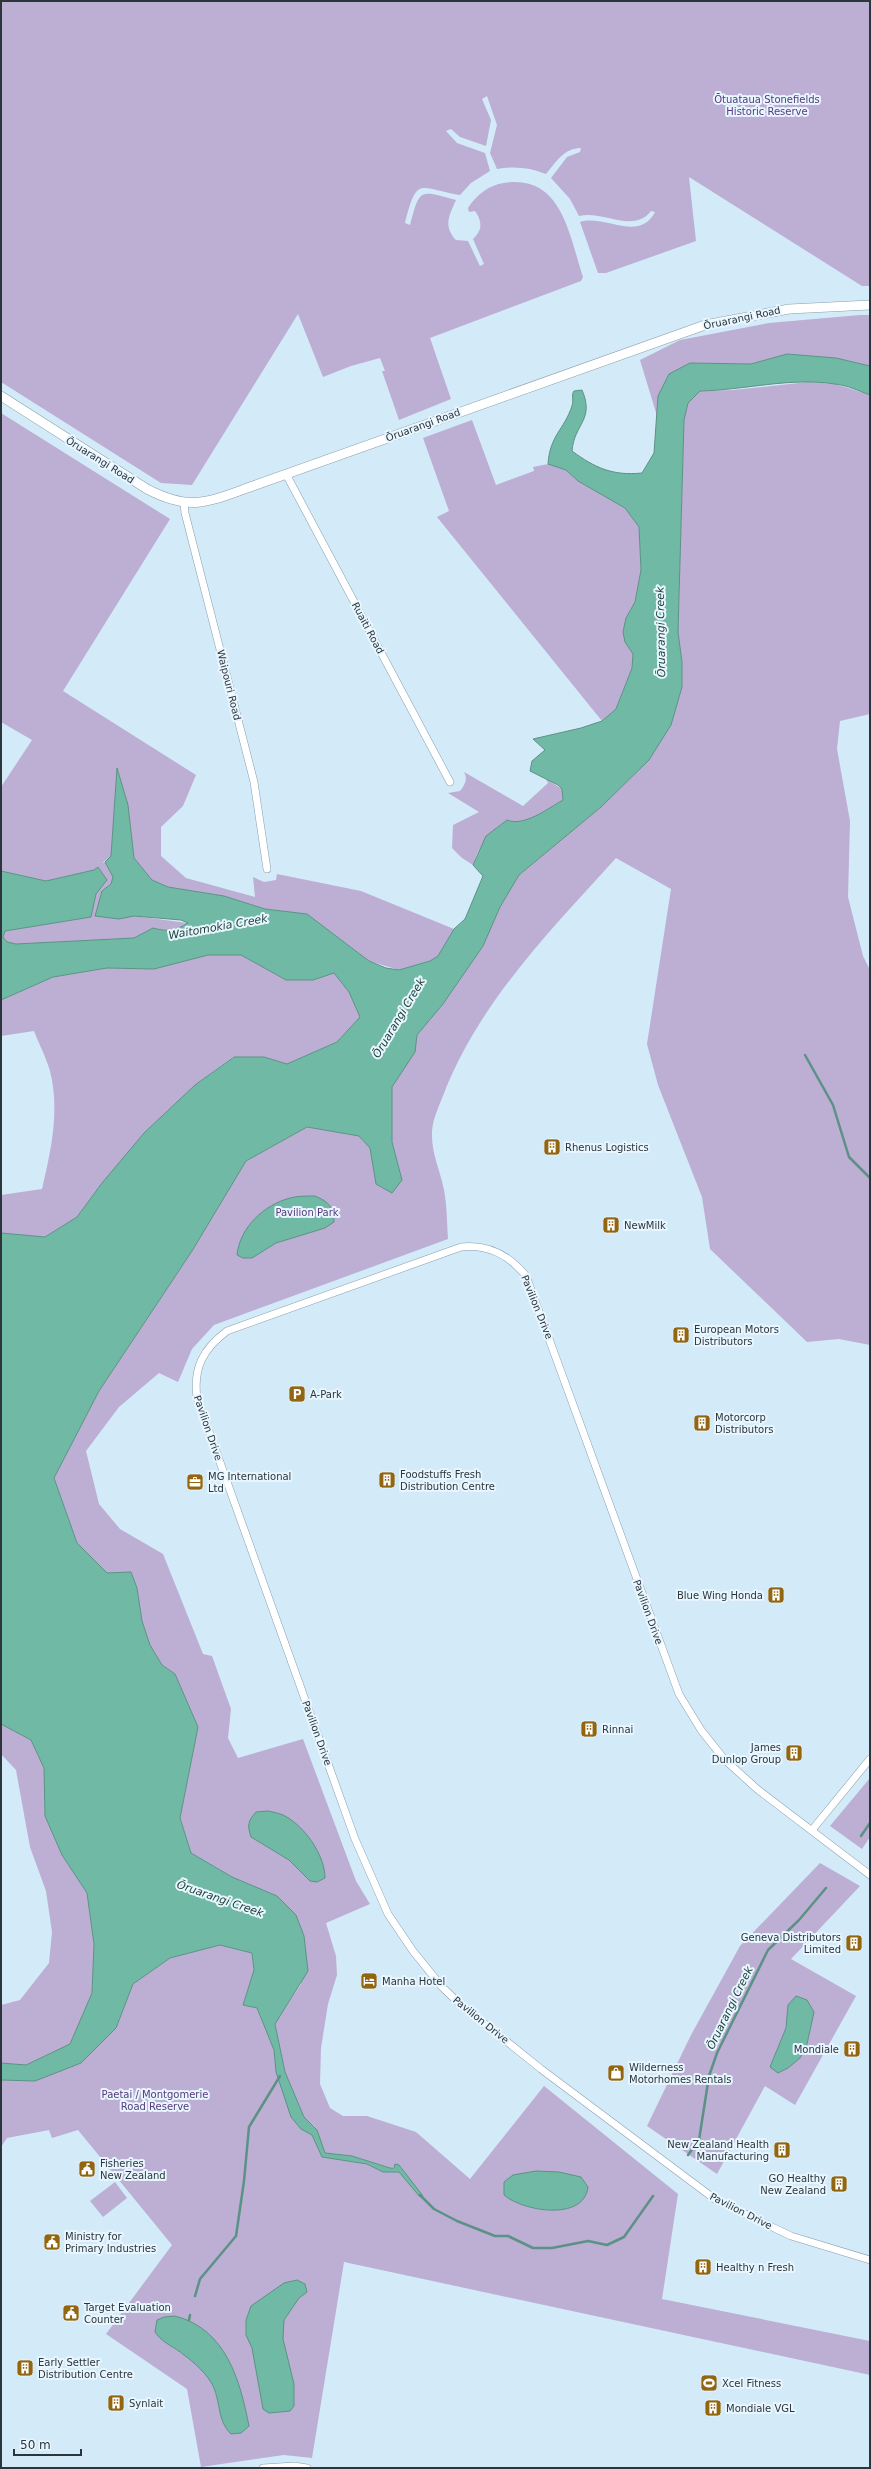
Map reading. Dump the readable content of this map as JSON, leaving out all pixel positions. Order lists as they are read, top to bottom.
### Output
{
  "streets": {
    "street": [
      "Ōruarangi Road",
      "Ruaiti Road",
      "Waipouri Road",
      "Pavilion Drive"
    ]
  },
  "crossings": [
    ["Ōruarangi Road", "Ruaiti Road"],
    ["Ōruarangi Road", "Waipouri Road"]
  ],
  "water": ["Ōruarangi Creek", "Waitomokia Creek"],
  "parks": ["Ōtuataua Stonefields Historic Reserve", "Pavilion Park", "Paetai / Montgomerie Road Reserve"],
  "places": {
    "building": [
      "Rhenus Logistics",
      "NewMilk",
      "European Motors Distributors",
      "Motorcorp Distributors",
      "Foodstuffs Fresh Distribution Centre",
      "Blue Wing Honda",
      "Rinnai",
      "James Dunlop Group",
      "Geneva Distributors Limited",
      "Mondiale",
      "New Zealand Health Manufacturing",
      "GO Healthy New Zealand",
      "Healthy n Fresh",
      "Early Settler Distribution Centre",
      "Synlait",
      "Mondiale VGL"
    ],
    "parking": ["A-Park"],
    "office": ["MG International Ltd"],
    "hotel": ["Manha Hotel"],
    "shop": ["Wilderness Motorhomes Rentals"],
    "public building": ["Fisheries New Zealand", "Ministry for Primary Industries", "Target Evaluation Counter"],
    "sports": ["Xcel Fitness"]
  },
  "scale_bar": "50 m"
}
